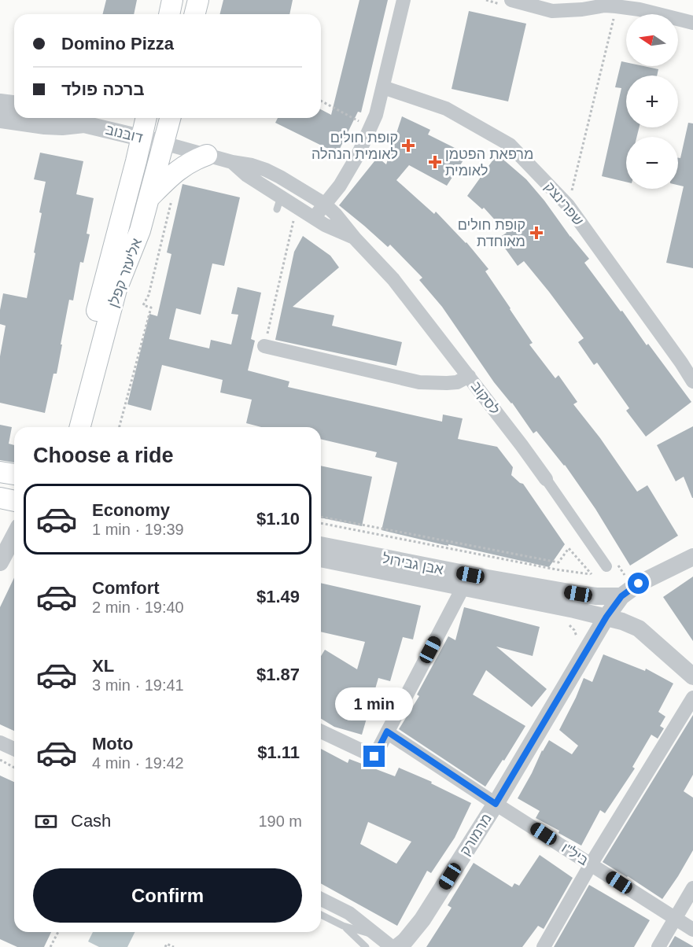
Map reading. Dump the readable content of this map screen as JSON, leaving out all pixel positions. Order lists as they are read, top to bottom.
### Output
{
  "streets": {
    "main road": ["אליעזר קפלן"],
    "street": [
      "דובנוב",
      "שפרינצק",
      "לסקוב",
      "אבן גבירול",
      "מרמורק",
      "ביל\"ו"
    ]
  },
  "crossings": [
    ["דובנוב", "אליעזר קפלן"],
    ["דובנוב", "לסקוב"],
    ["אליעזר קפלן", "לסקוב"],
    ["אבן גבירול", "מרמורק"],
    ["מרמורק", "ביל\"ו"]
  ],
  "places": {
    "health": ["קופת חולים לאומית הנהלה", "מרפאת הפטמן לאומית", "קופת חולים מאוחדת"]
  },
  "north": "left",
  "page": {
    "map_buttons": ["+", "−"],
    "banner": ["Domino Pizza", "ברכה פולד"],
    "heading": "Choose a ride",
    "list": [
      {
        "name": "Economy",
        "note": "1 min · 19:39",
        "value": "$1.10"
      },
      {
        "name": "Comfort",
        "note": "2 min · 19:40",
        "value": "$1.49"
      },
      {
        "name": "XL",
        "note": "3 min · 19:41",
        "value": "$1.87"
      },
      {
        "name": "Moto",
        "note": "4 min · 19:42",
        "value": "$1.11"
      }
    ],
    "bubble": "1 min",
    "pay": ["Cash", "190 m"],
    "buttons": "Confirm"
  }
}
